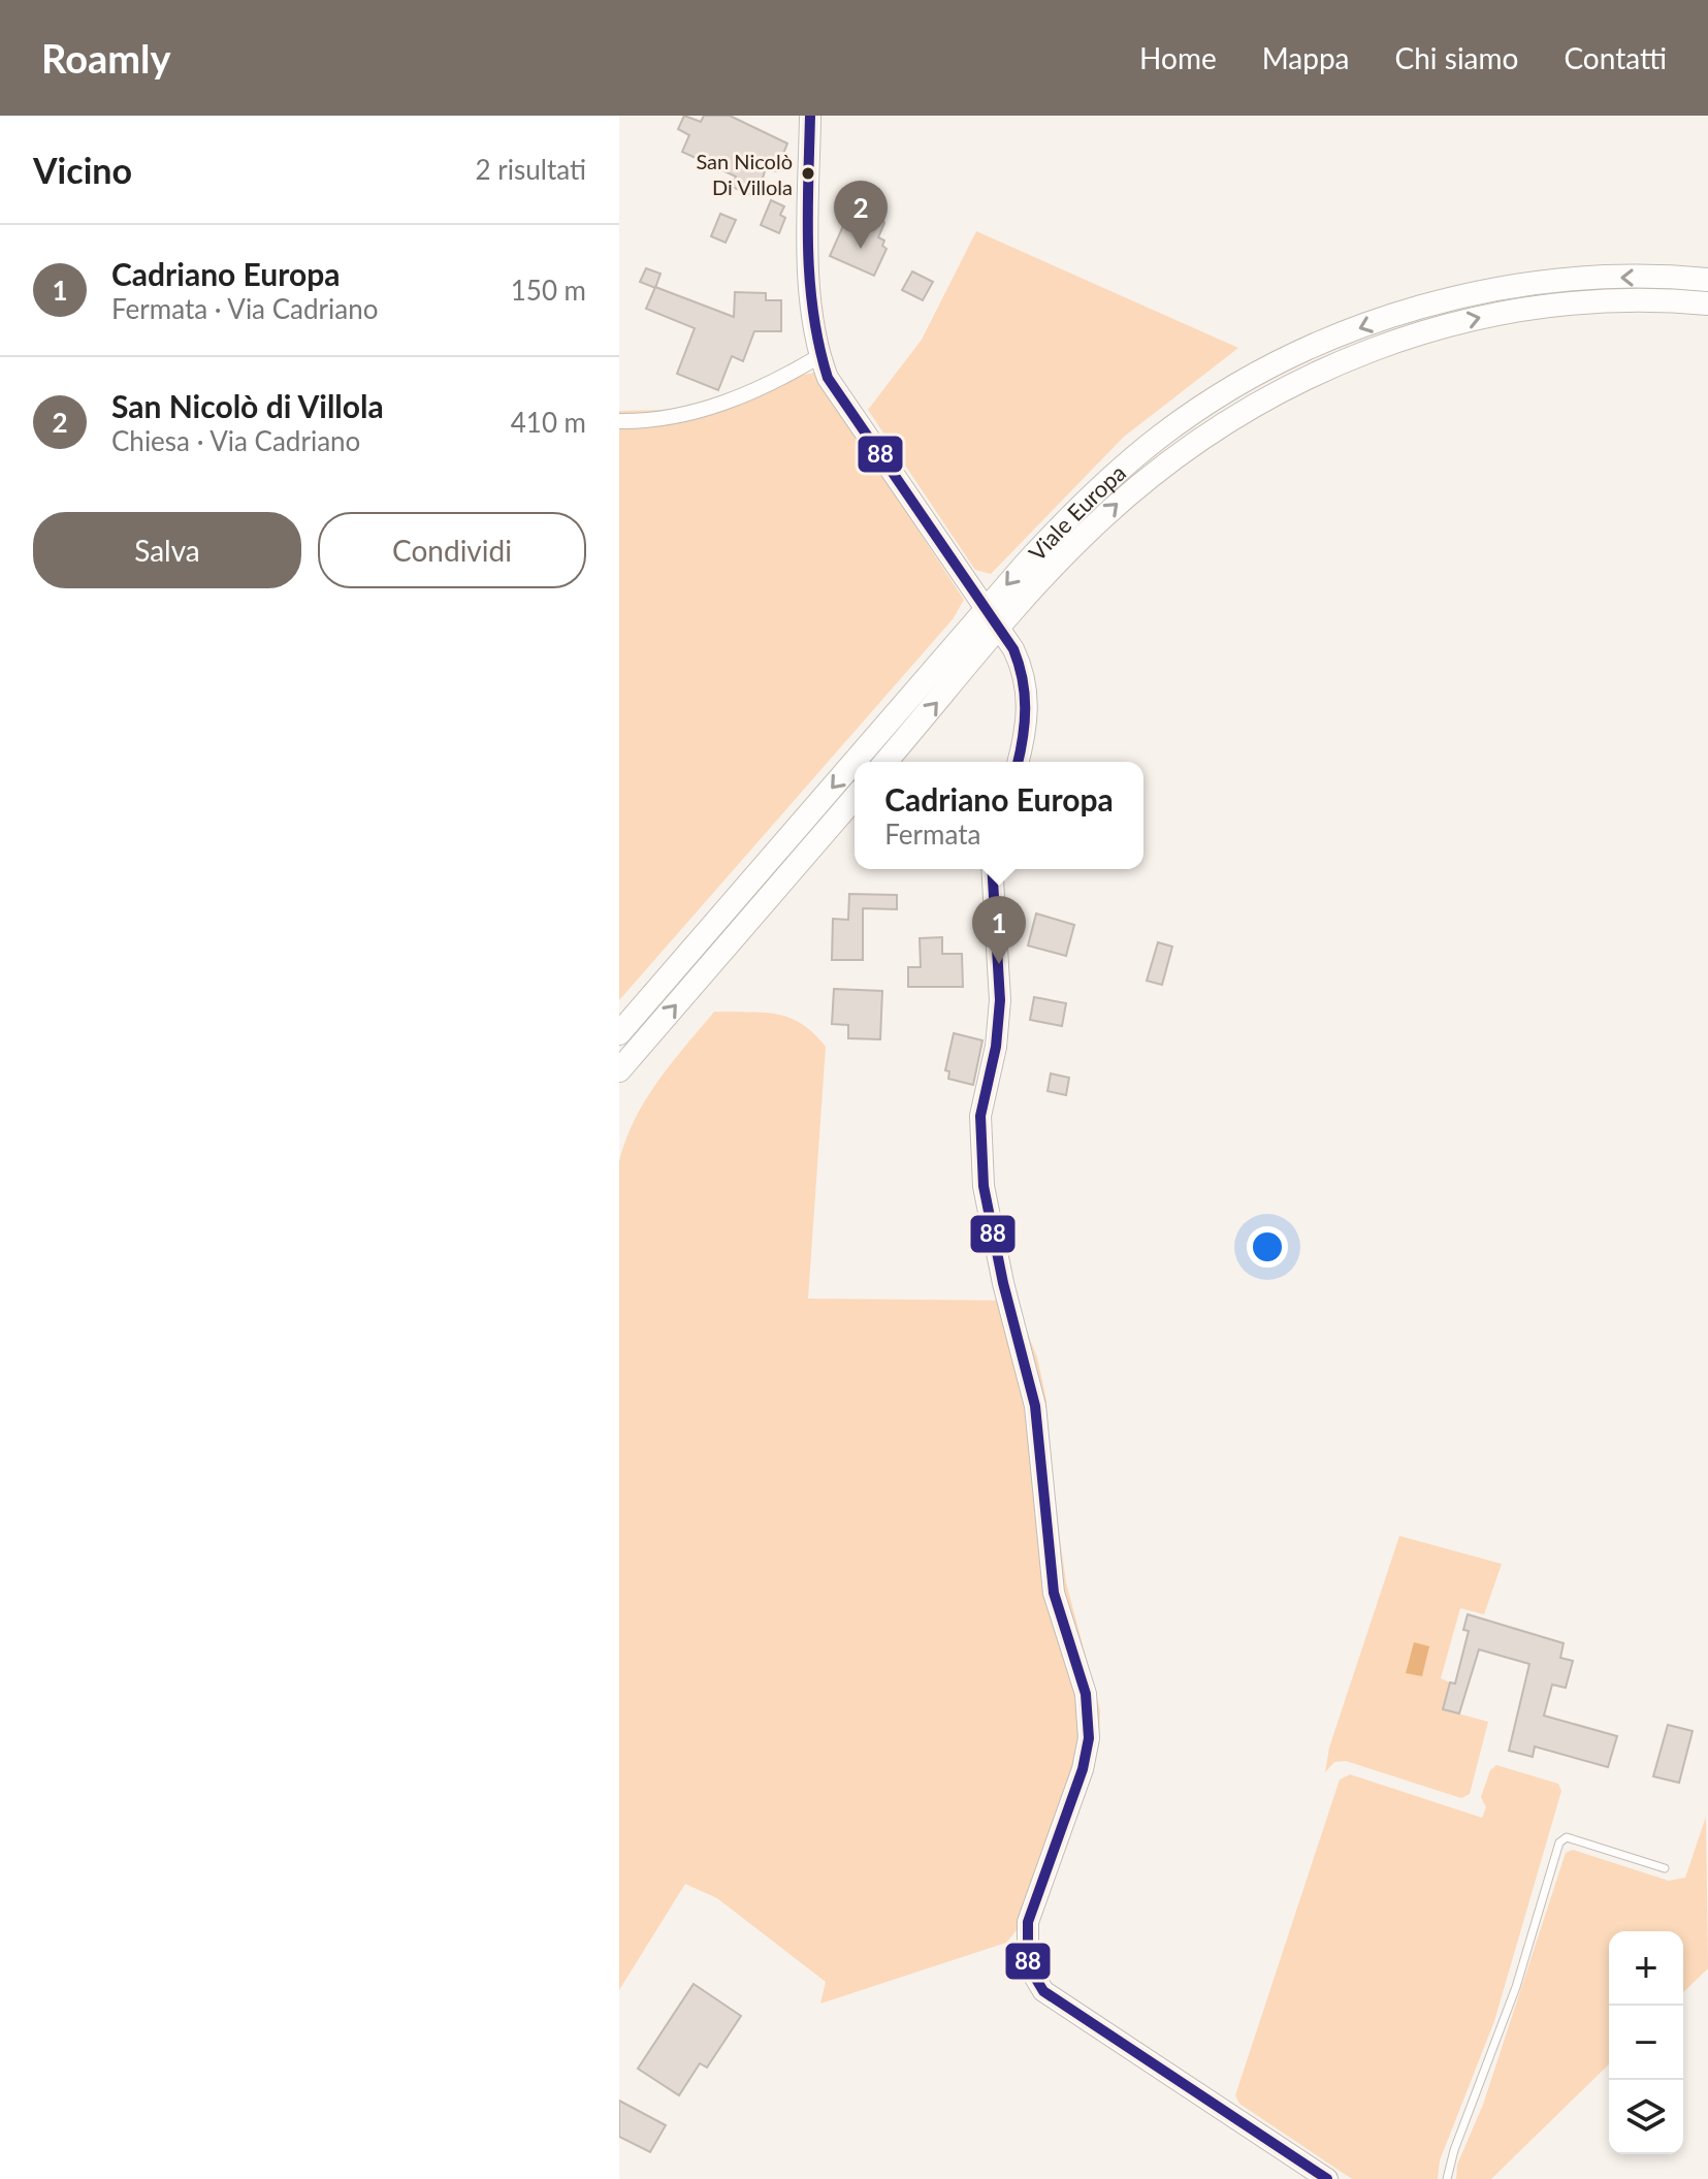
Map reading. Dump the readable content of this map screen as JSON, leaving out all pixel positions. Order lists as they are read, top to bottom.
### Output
{
  "streets": {
    "main road": ["Viale Europa"]
  },
  "places": ["San Nicolò Di Villola"],
  "lines": ["transit line 88"],
  "page": {
    "header": "Roamly",
    "nav": [
      "Home",
      "Mappa",
      "Chi siamo",
      "Contatti"
    ],
    "heading": ["Vicino", "2 risultati"],
    "pins": ["2", "1"],
    "list": [
      {
        "mark": "1",
        "name": "Cadriano Europa",
        "note": "Fermata · Via Cadriano",
        "value": "150 m"
      },
      {
        "mark": "2",
        "name": "San Nicolò di Villola",
        "note": "Chiesa · Via Cadriano",
        "value": "410 m"
      }
    ],
    "buttons": ["Salva", "Condividi"],
    "popup": ["Cadriano Europa", "Fermata"],
    "map_buttons": ["+", "−"]
  }
}
